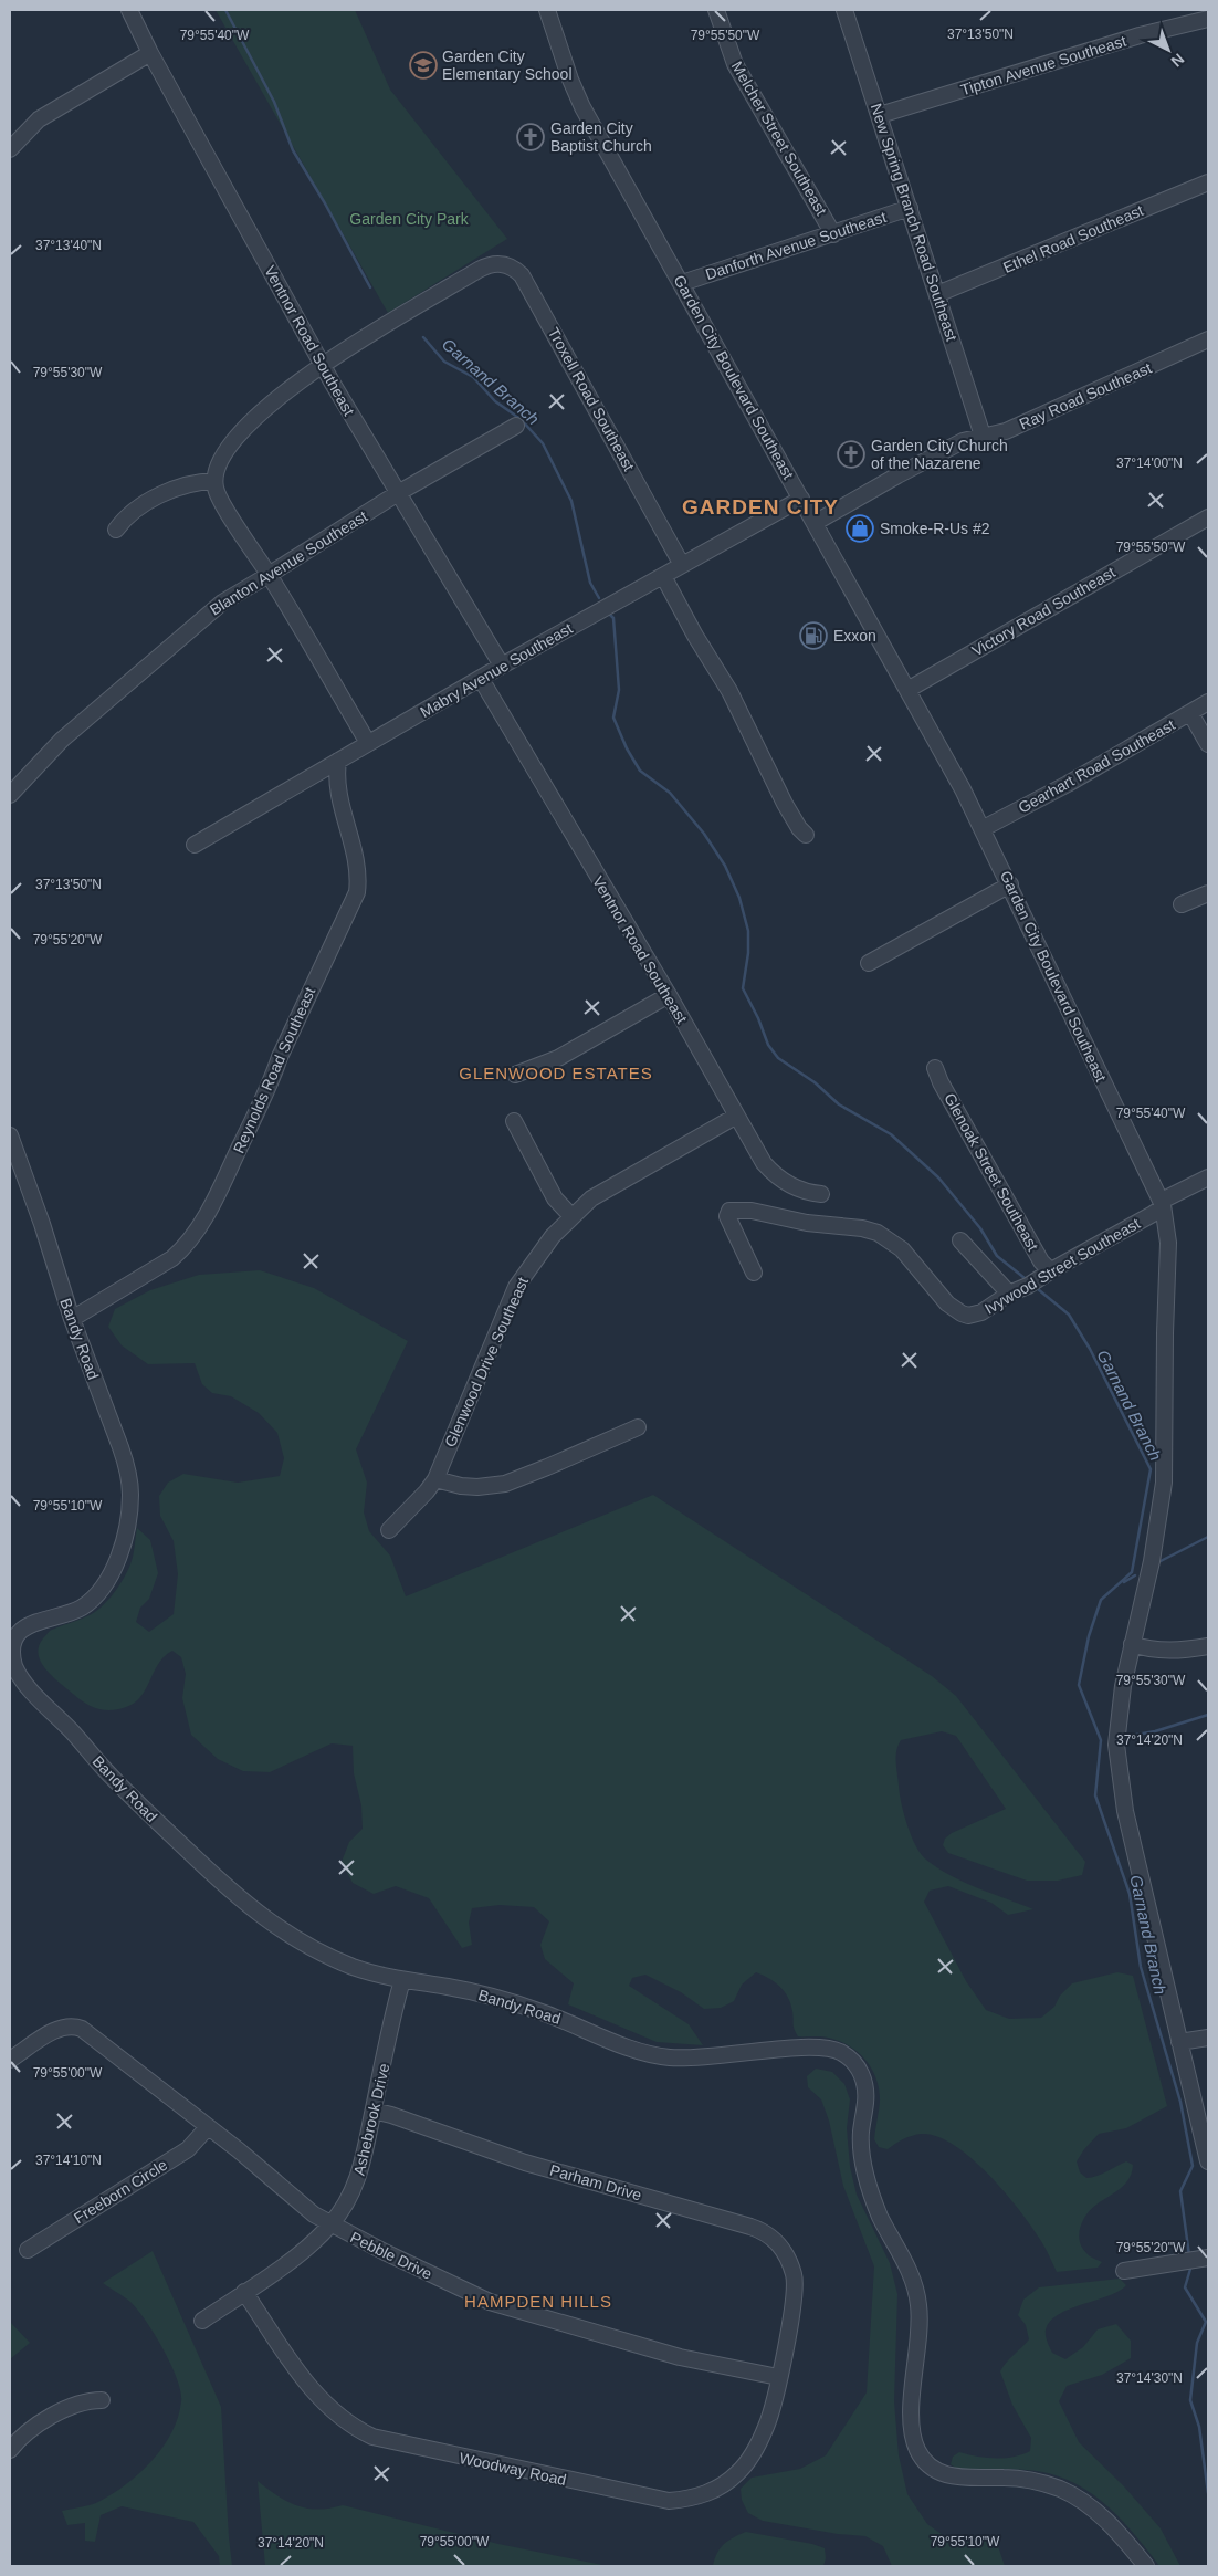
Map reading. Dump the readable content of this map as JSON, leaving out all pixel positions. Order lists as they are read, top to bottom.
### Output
{
  "streets": {
    "street": [
      "Tipton Avenue Southeast",
      "Melcher Street Southeast",
      "New Spring Branch Road Southeast",
      "Ethel Road Southeast",
      "Danforth Avenue Southeast",
      "Ventnor Road Southeast",
      "Garden City Boulevard Southeast",
      "Ray Road Southeast",
      "Troxell Road Southeast",
      "Blanton Avenue Southeast",
      "Victory Road Southeast",
      "Mabry Avenue Southeast",
      "Gearhart Road Southeast",
      "Reynolds Road Southeast",
      "Glenoak Street Southeast",
      "Ivywood Street Southeast",
      "Bandy Road",
      "Glenwood Drive Southeast",
      "Ashebrook Drive",
      "Parham Drive",
      "Freeborn Circle",
      "Pebble Drive",
      "Woodway Road"
    ]
  },
  "crossings": [
    ["Tipton Avenue Southeast", "New Spring Branch Road Southeast"],
    ["Melcher Street Southeast", "Danforth Avenue Southeast"],
    ["New Spring Branch Road Southeast", "Ethel Road Southeast"],
    ["New Spring Branch Road Southeast", "Danforth Avenue Southeast"],
    ["New Spring Branch Road Southeast", "Ray Road Southeast"],
    ["Danforth Avenue Southeast", "Garden City Boulevard Southeast"],
    ["Ventnor Road Southeast", "Troxell Road Southeast"],
    ["Ventnor Road Southeast", "Blanton Avenue Southeast"],
    ["Ventnor Road Southeast", "Mabry Avenue Southeast"],
    ["Ventnor Road Southeast", "Glenwood Drive Southeast"],
    ["Garden City Boulevard Southeast", "Ray Road Southeast"],
    ["Garden City Boulevard Southeast", "Victory Road Southeast"],
    ["Garden City Boulevard Southeast", "Mabry Avenue Southeast"],
    ["Garden City Boulevard Southeast", "Gearhart Road Southeast"],
    ["Garden City Boulevard Southeast", "Ivywood Street Southeast"],
    ["Troxell Road Southeast", "Mabry Avenue Southeast"],
    ["Mabry Avenue Southeast", "Reynolds Road Southeast"],
    ["Reynolds Road Southeast", "Bandy Road"],
    ["Glenoak Street Southeast", "Ivywood Street Southeast"],
    ["Bandy Road", "Ashebrook Drive"],
    ["Ashebrook Drive", "Parham Drive"],
    ["Ashebrook Drive", "Pebble Drive"],
    ["Ashebrook Drive", "Woodway Road"],
    ["Parham Drive", "Pebble Drive"],
    ["Parham Drive", "Woodway Road"],
    ["Freeborn Circle", "Pebble Drive"],
    ["Pebble Drive", "Woodway Road"]
  ],
  "districts": ["GARDEN CITY", "GLENWOOD ESTATES", "HAMPDEN HILLS"],
  "water": ["Garnand Branch"],
  "parks": ["Garden City Park"],
  "places": {
    "school or university": ["Garden City Elementary School"],
    "church": ["Garden City Baptist Church", "Garden City Church of the Nazarene"],
    "shop": ["Smoke-R-Us #2"],
    "fuel station": ["Exxon"]
  },
  "north": "bottom right",
  "coordinates": [
    "37°13'50\"N",
    "79°55'40\"W",
    "79°55'50\"W",
    "37°13'40\"N",
    "79°55'30\"W",
    "37°14'00\"N",
    "79°55'20\"W",
    "79°55'10\"W",
    "37°14'20\"N",
    "79°55'00\"W",
    "37°14'10\"N",
    "37°14'30\"N"
  ]
}
